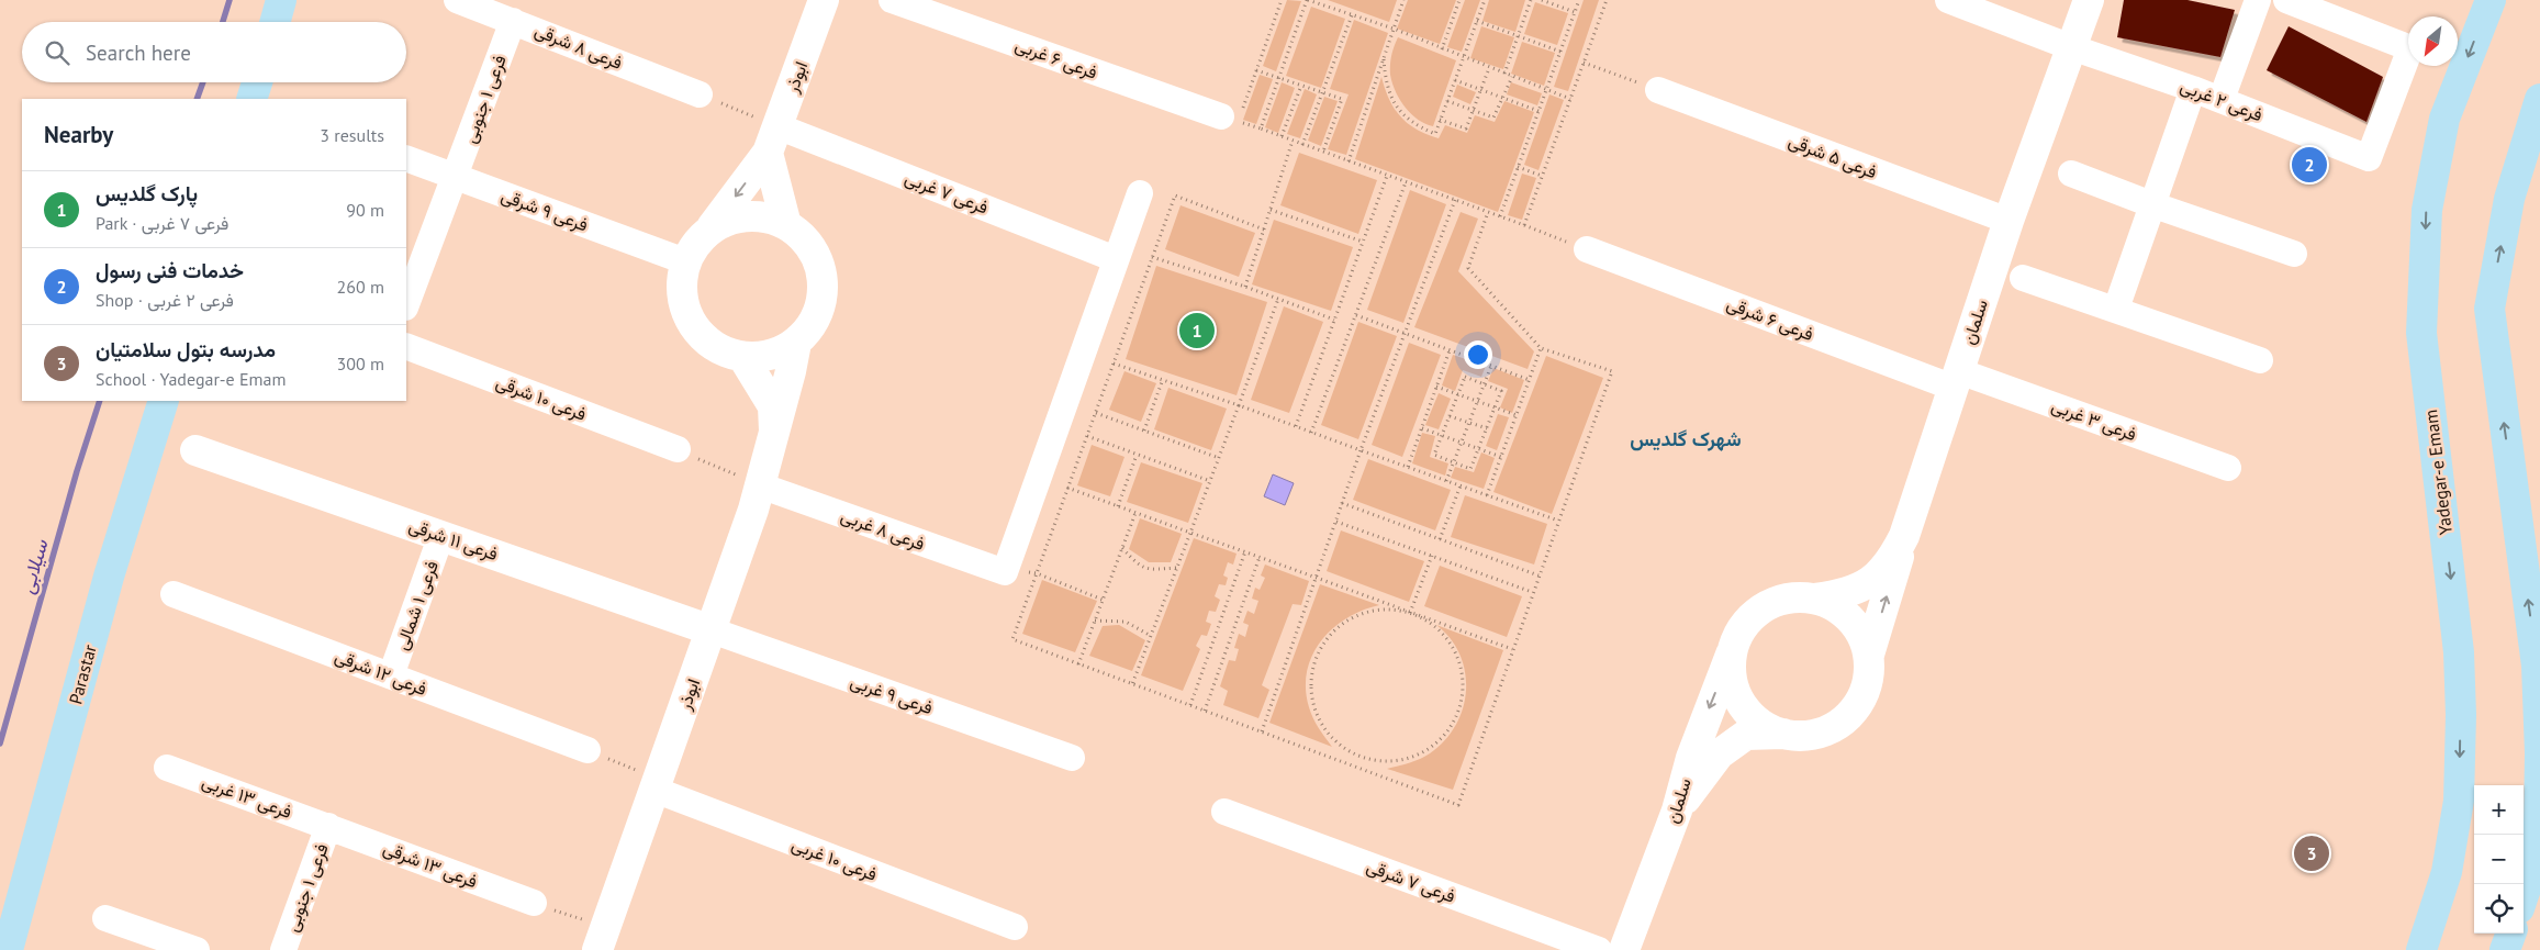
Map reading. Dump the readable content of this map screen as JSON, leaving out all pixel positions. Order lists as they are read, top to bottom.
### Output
{
  "streets": {
    "main road": ["Yadegar-e Emam", "Parastar"],
    "street": [
      "فرعی ۸ شرقی",
      "فرعی ۶ غربی",
      "ابوذر",
      "فرعی ۱ جنوبی",
      "فرعی ۲ غربی",
      "فرعی ۵ شرقی",
      "فرعی ۷ غربی",
      "فرعی ۹ شرقی",
      "فرعی ۶ شرقی",
      "سلمان",
      "فرعی ۱۰ شرقی",
      "فرعی ۳ غربی",
      "فرعی ۸ غربی",
      "فرعی ۱۱ شرقی",
      "فرعی ۱ شمالی",
      "فرعی ۱۲ شرقی",
      "فرعی ۹ غربی",
      "فرعی ۱۳ غربی",
      "فرعی ۱۰ غربی",
      "فرعی ۱۳ شرقی",
      "فرعی ۷ شرقی"
    ]
  },
  "crossings": [
    ["فرعی ۸ شرقی", "فرعی ۱ جنوبی"],
    ["ابوذر", "فرعی ۷ غربی"],
    ["ابوذر", "فرعی ۹ شرقی"],
    ["ابوذر", "فرعی ۸ غربی"],
    ["ابوذر", "فرعی ۱۱ شرقی"],
    ["ابوذر", "فرعی ۹ غربی"],
    ["ابوذر", "فرعی ۱۰ غربی"],
    ["فرعی ۱ جنوبی", "فرعی ۹ شرقی"],
    ["فرعی ۱ جنوبی", "فرعی ۱۳ غربی"],
    ["فرعی ۱ جنوبی", "فرعی ۱۳ شرقی"],
    ["فرعی ۲ غربی", "سلمان"],
    ["فرعی ۵ شرقی", "سلمان"],
    ["فرعی ۷ غربی", "فرعی ۸ غربی"],
    ["فرعی ۶ شرقی", "سلمان"],
    ["فرعی ۶ شرقی", "فرعی ۳ غربی"],
    ["سلمان", "فرعی ۳ غربی"],
    ["فرعی ۱۱ شرقی", "فرعی ۱ شمالی"],
    ["فرعی ۱۱ شرقی", "فرعی ۹ غربی"],
    ["فرعی ۱ شمالی", "فرعی ۱۲ شرقی"],
    ["فرعی ۱۳ غربی", "فرعی ۱۳ شرقی"]
  ],
  "districts": ["شهرک گلدیس"],
  "water": ["سیلابی"],
  "north": "bottom left",
  "page": {
    "search": "Search here",
    "heading": ["Nearby", "3 results"],
    "pins": ["2", "1", "3"],
    "list": [
      {
        "mark": "1",
        "name": "پارک گلدیس",
        "note": "Park · فرعی ۷ غربی",
        "value": "90 m"
      },
      {
        "mark": "2",
        "name": "خدمات فنی رسول",
        "note": "Shop · فرعی ۲ غربی",
        "value": "260 m"
      },
      {
        "mark": "3",
        "name": "مدرسه بتول سلامتیان",
        "note": "School · Yadegar-e Emam",
        "value": "300 m"
      }
    ],
    "map_buttons": ["+", "−"]
  }
}
